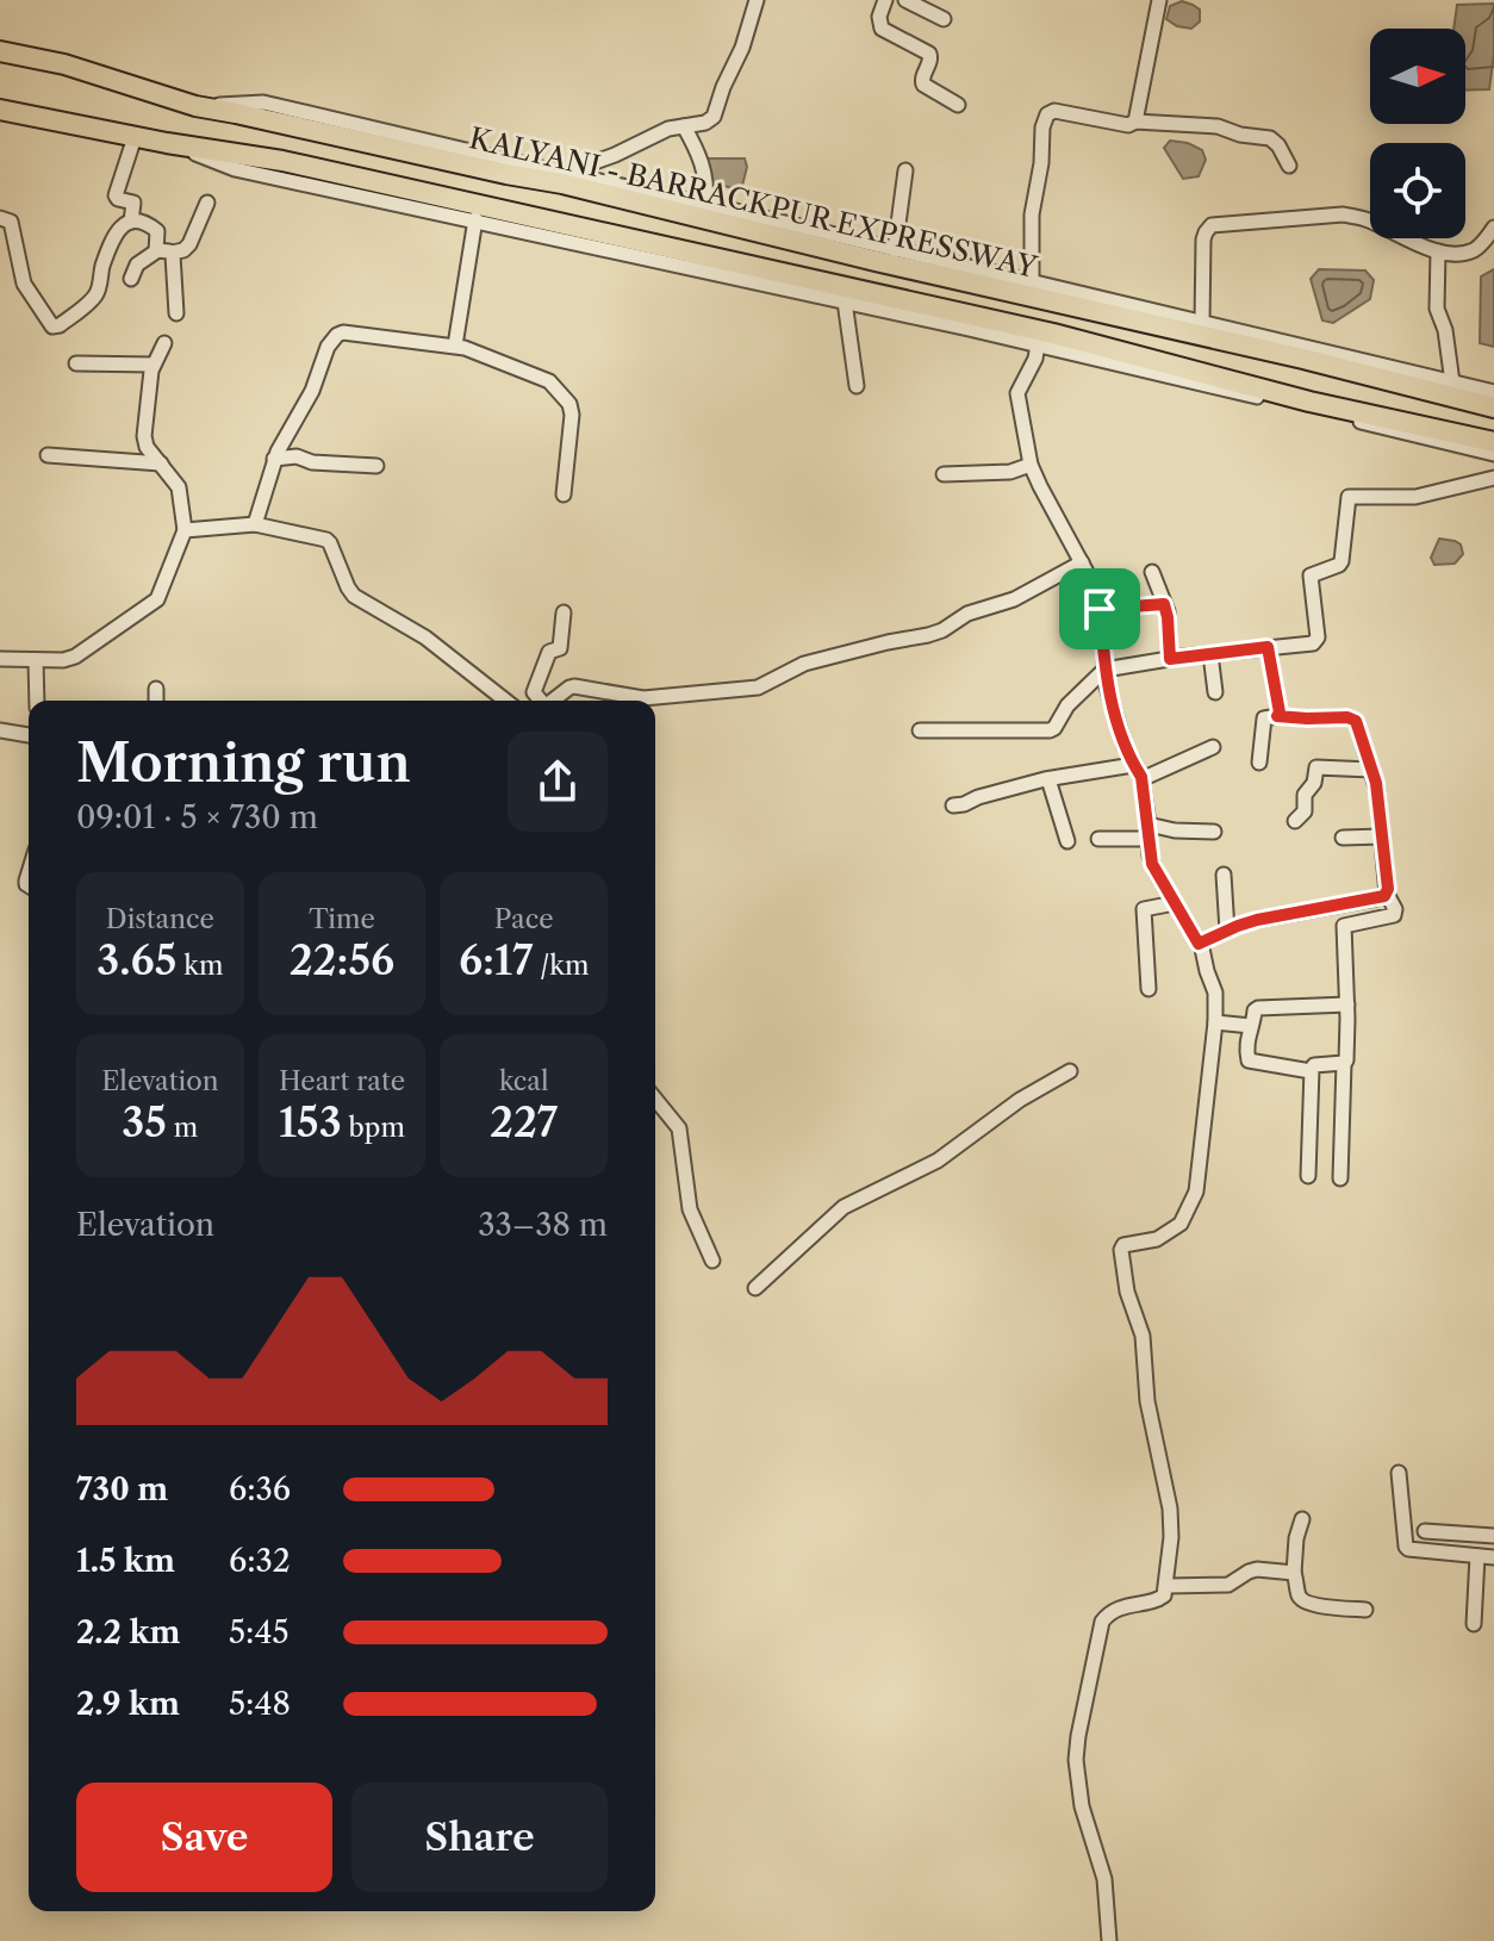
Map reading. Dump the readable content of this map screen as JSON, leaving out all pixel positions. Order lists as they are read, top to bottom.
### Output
{
  "streets": {
    "highway": ["KALYANI - BARRACKPUR EXPRESSWAY"]
  },
  "north": "right",
  "page": {
    "heading": ["Morning run", "09:01 · 5 × 730 m"],
    "stats": [
      ["Distance", "3.65 km"],
      ["Time", "22:56"],
      ["Pace", "6:17 /km"],
      ["Elevation", "35 m"],
      ["Heart rate", "153 bpm"],
      ["kcal", "227"]
    ],
    "chart": ["Elevation", "33–38 m"],
    "list": [
      {
        "name": "730 m",
        "note": "6:36"
      },
      {
        "name": "1.5 km",
        "note": "6:32"
      },
      {
        "name": "2.2 km",
        "note": "5:45"
      },
      {
        "name": "2.9 km",
        "note": "5:48"
      }
    ],
    "buttons": ["Save", "Share"]
  }
}
